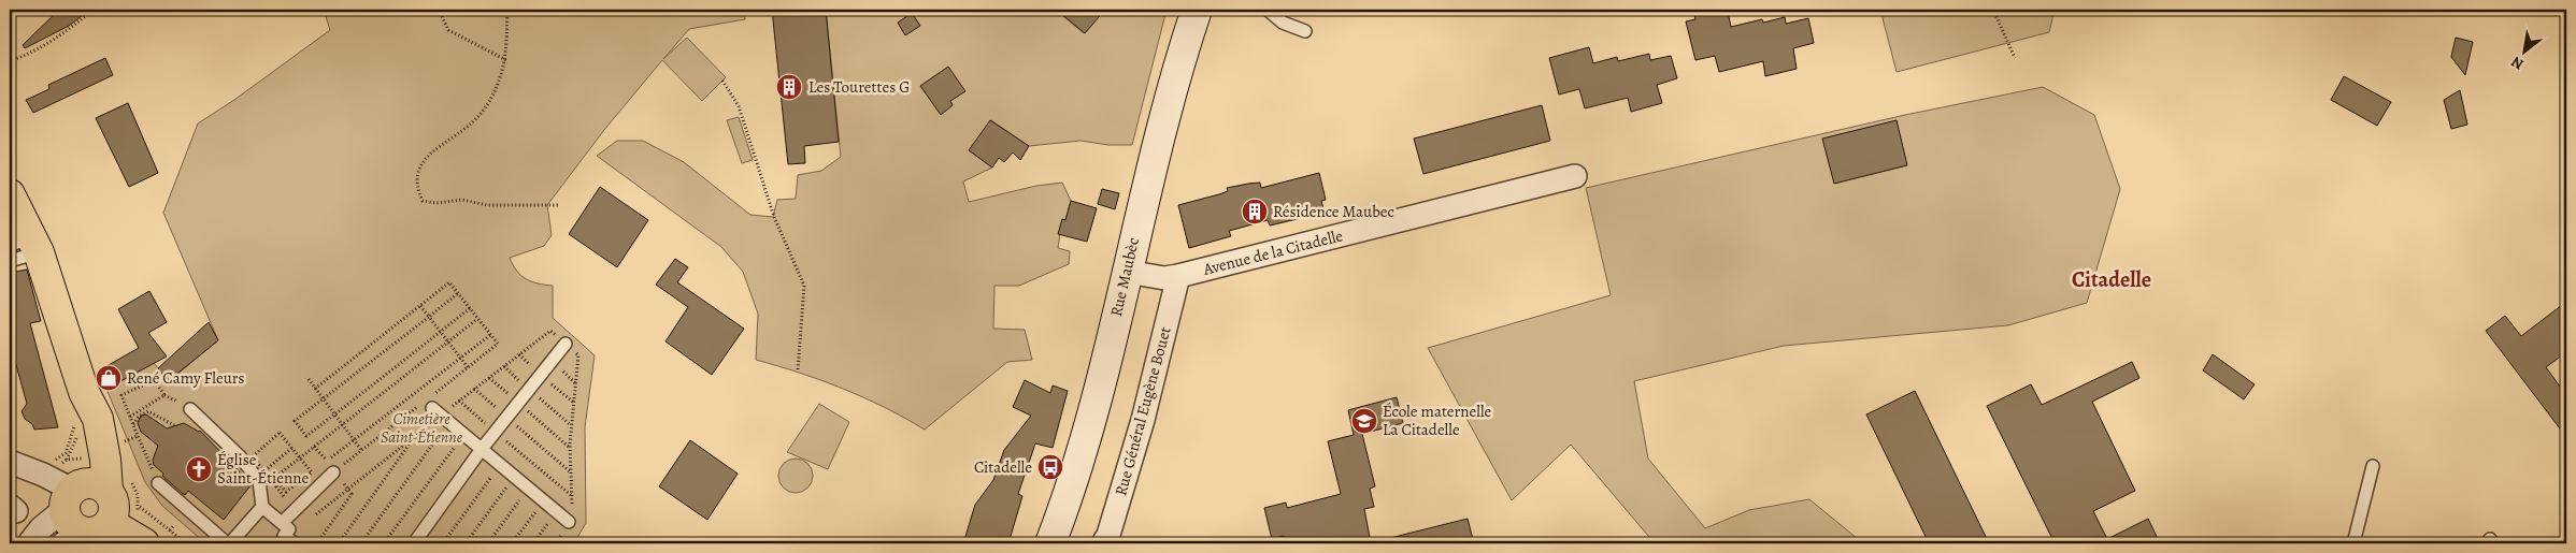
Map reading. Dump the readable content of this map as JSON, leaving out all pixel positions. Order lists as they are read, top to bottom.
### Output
{
  "streets": {
    "main road": ["Rue Maubèc"],
    "street": ["Avenue de la Citadelle", "Rue Général Eugène Bouet"]
  },
  "crossings": [
    ["Avenue de la Citadelle", "Rue Maubèc"],
    ["Avenue de la Citadelle", "Rue Général Eugène Bouet"]
  ],
  "districts": ["Citadelle"],
  "parks": ["Cimetière Saint-Étienne"],
  "places": {
    "building": ["Les Tourettes G", "Résidence Maubec"],
    "shop": ["René Camy Fleurs"],
    "school or university": ["École maternelle La Citadelle"],
    "bus stop": ["Citadelle"],
    "church": ["Église Saint-Étienne"]
  },
  "north": "bottom left"
}
